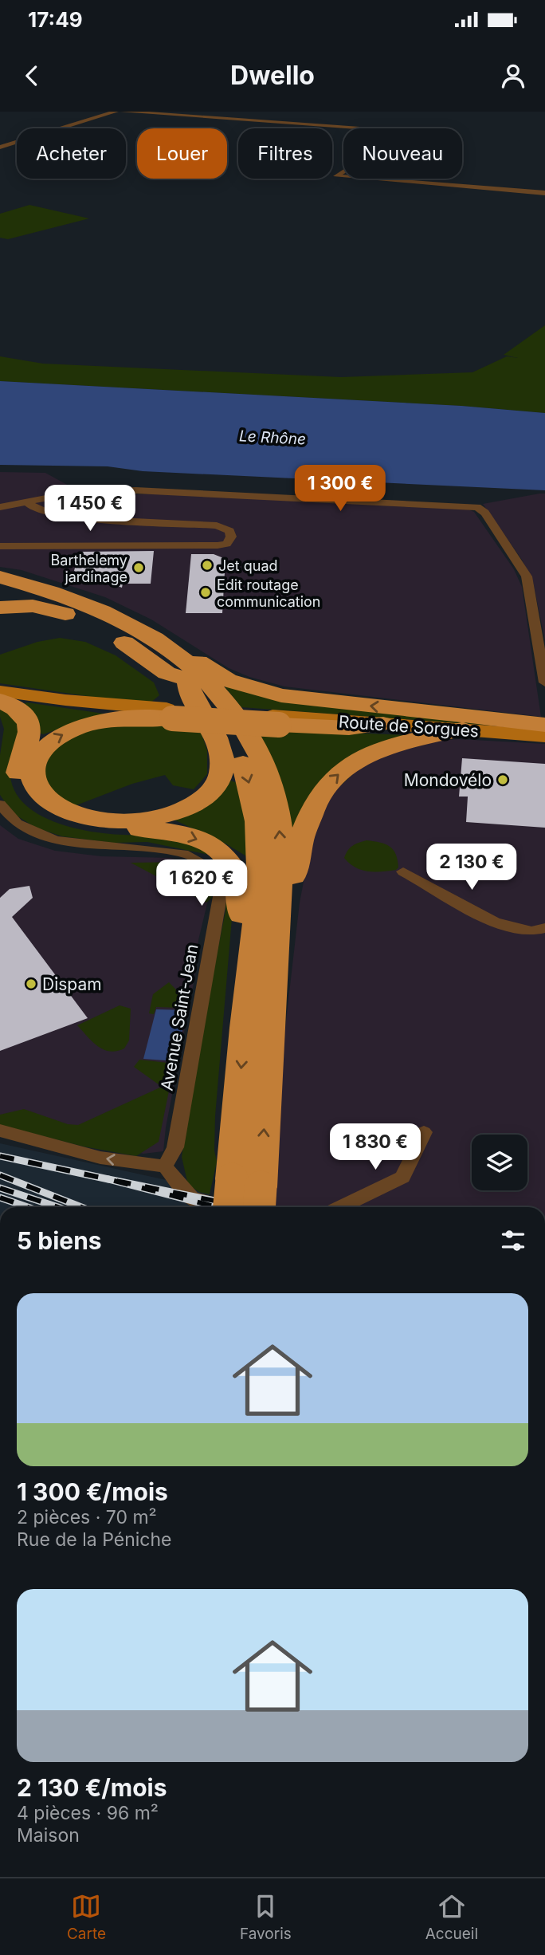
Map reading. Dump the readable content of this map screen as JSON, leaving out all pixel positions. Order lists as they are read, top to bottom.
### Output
{
  "streets": {
    "main road": ["Route de Sorgues"],
    "street": ["Avenue Saint-Jean"]
  },
  "water": ["Le Rhône"],
  "places": [
    "Jet quad",
    "Barthelemy jardinage",
    "Edit routage communication",
    "Mondovélo",
    "Dispam"
  ],
  "page": {
    "status": "17:49",
    "header": "Dwello",
    "chip": [
      "Acheter",
      "Louer",
      "Filtres",
      "Nouveau"
    ],
    "price": [
      "1 300 €",
      "1 450 €",
      "2 130 €",
      "1 620 €",
      "1 830 €"
    ],
    "heading": "5 biens",
    "list": [
      {
        "name": "1 300 €/mois",
        "note": "2 pièces · 70 m² · Rue de la Péniche"
      },
      {
        "name": "2 130 €/mois",
        "note": "4 pièces · 96 m² · Maison"
      }
    ],
    "tabs": ["Carte", "Favoris", "Accueil"]
  }
}
